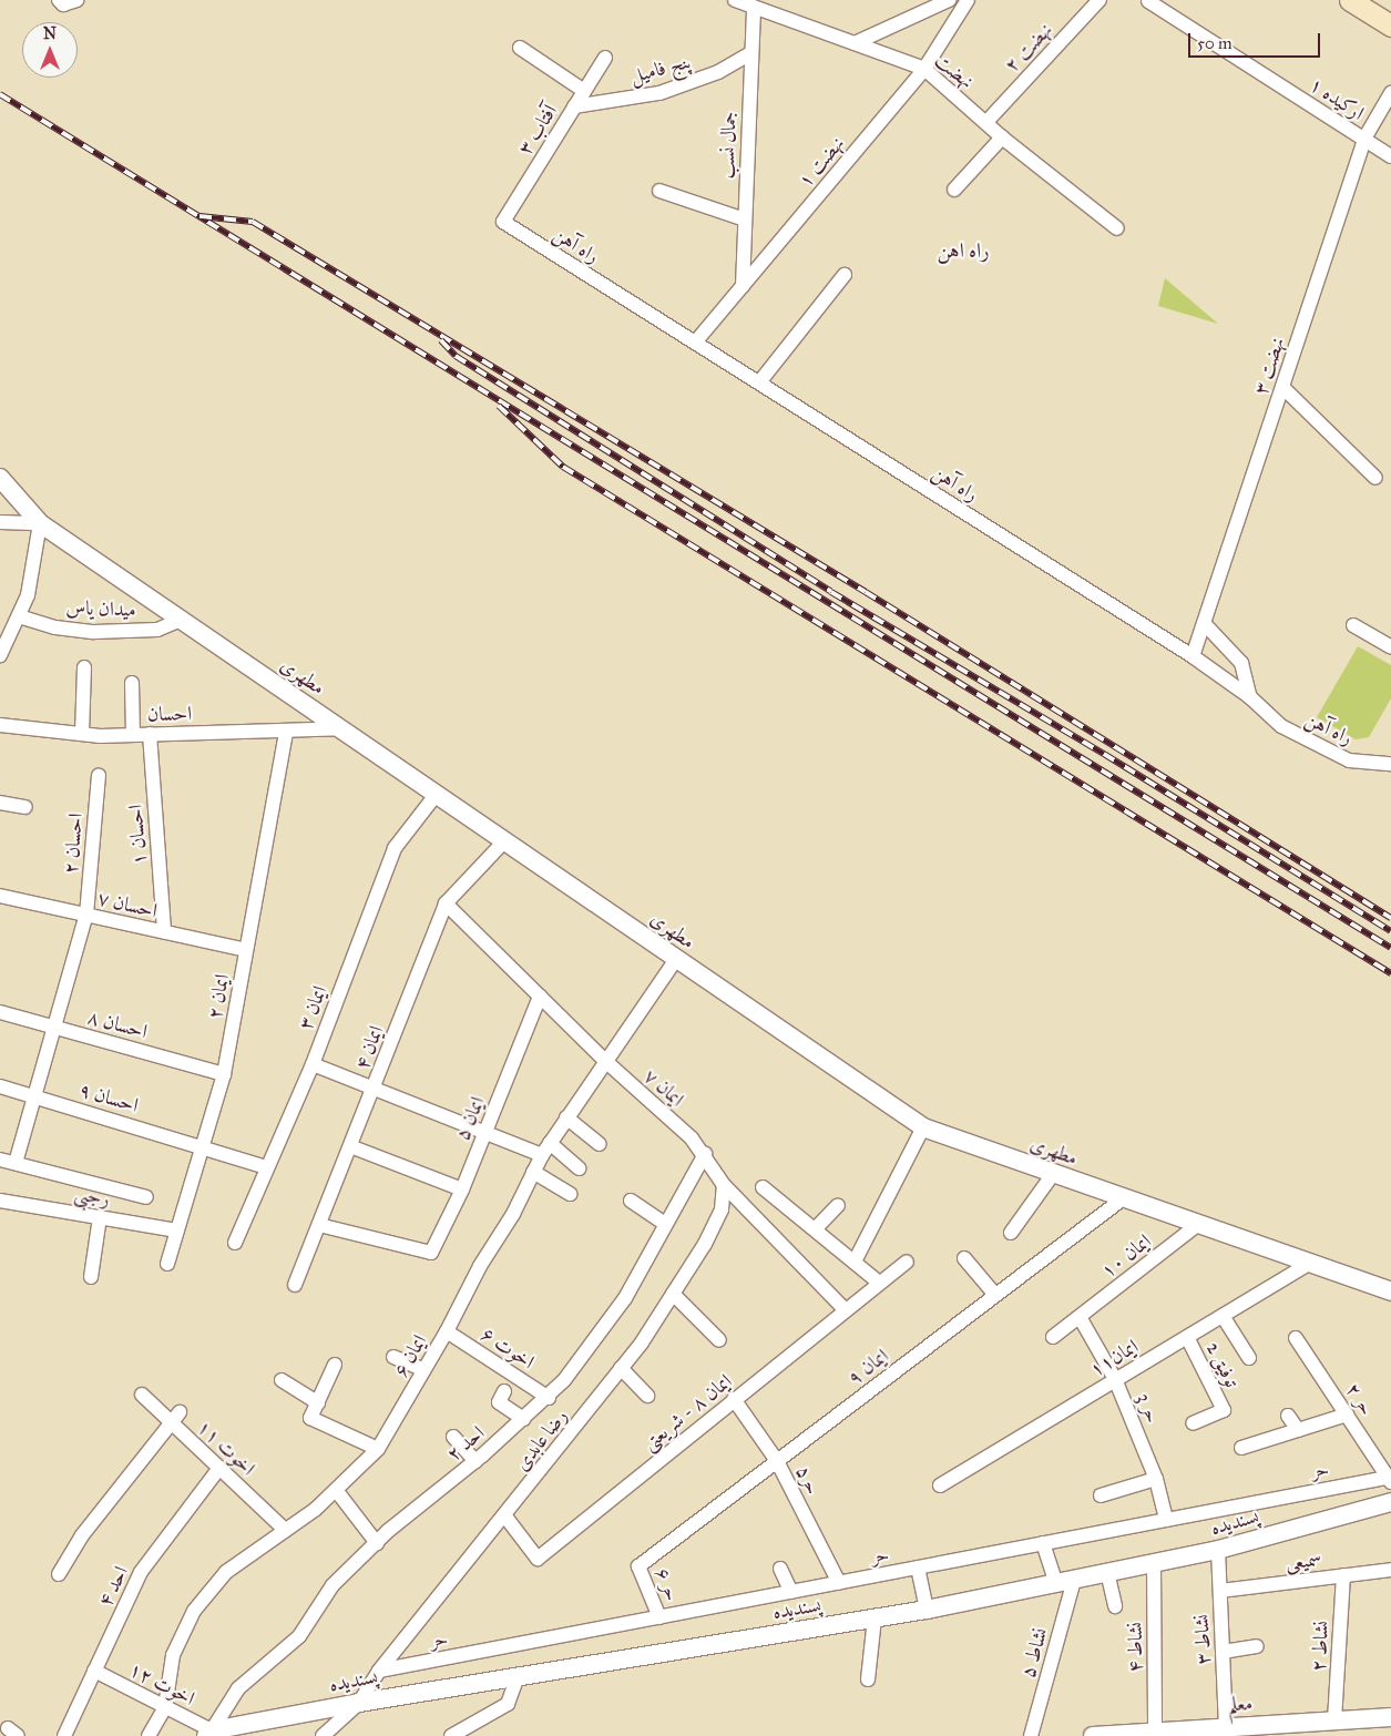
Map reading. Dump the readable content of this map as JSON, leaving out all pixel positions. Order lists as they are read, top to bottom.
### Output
{
  "streets": {
    "street": [
      "نهضت ۲",
      "پنج فامیل",
      "نهضت",
      "ارکیده ۱",
      "آفتاب ۳",
      "جمال نسب",
      "نهضت ۱",
      "راه آهن",
      "نهضت ۳",
      "میدان یاس",
      "مطهری",
      "احسان",
      "احسان ۱",
      "احسان ۲",
      "احسان ۷",
      "ایمان ۲",
      "ایمان ۳",
      "احسان ۸",
      "ایمان ۴",
      "ایمان ۷",
      "احسان ۹",
      "ایمان ۵",
      "رجبی",
      "ایمان ۱۰",
      "اخوت ۶",
      "ایمان ۶",
      "ایمان۱۱",
      "توفیق 2",
      "ایمان ۹",
      "حر ۲",
      "حر 3",
      "ایمان ۸ - شریعتی",
      "رضا عابدی",
      "احد ۲",
      "اخوت ۱۱",
      "حر",
      "حر۵",
      "پسندیده",
      "سمیعی",
      "حر ۶",
      "احد ۴",
      "نشاط ۳",
      "نشاط ۲",
      "نشاط ۴",
      "نشاط ۵",
      "اخوت ۱۲",
      "معلم"
    ]
  },
  "crossings": [
    ["نهضت ۲", "نهضت"],
    ["پنج فامیل", "آفتاب ۳"],
    ["پنج فامیل", "جمال نسب"],
    ["نهضت", "جمال نسب"],
    ["نهضت", "نهضت ۱"],
    ["ارکیده ۱", "نهضت ۳"],
    ["آفتاب ۳", "راه آهن"],
    ["جمال نسب", "نهضت ۱"],
    ["نهضت ۱", "راه آهن"],
    ["راه آهن", "نهضت ۳"],
    ["میدان یاس", "مطهری"],
    ["مطهری", "احسان"],
    ["مطهری", "ایمان ۳"],
    ["مطهری", "ایمان ۴"],
    ["مطهری", "ایمان ۱۰"],
    ["مطهری", "ایمان ۶"],
    ["مطهری", "ایمان۱۱"],
    ["مطهری", "ایمان ۹"],
    ["احسان", "احسان ۱"],
    ["احسان", "ایمان ۲"],
    ["احسان ۱", "احسان ۷"],
    ["احسان ۲", "احسان ۷"],
    ["احسان ۲", "احسان ۸"],
    ["احسان ۲", "احسان ۹"],
    ["احسان ۲", "رجبی"],
    ["احسان ۷", "ایمان ۲"],
    ["ایمان ۲", "احسان ۸"],
    ["ایمان ۲", "احسان ۹"],
    ["ایمان ۲", "رجبی"],
    ["ایمان ۳", "احسان ۹"],
    ["ایمان ۴", "ایمان ۷"],
    ["ایمان ۴", "ایمان ۵"],
    ["ایمان ۷", "ایمان ۵"],
    ["ایمان ۷", "ایمان ۶"],
    ["ایمان ۷", "ایمان ۸ - شریعتی"],
    ["ایمان ۷", "رضا عابدی"],
    ["ایمان ۷", "احد ۲"],
    ["ایمان ۱۰", "حر 3"],
    ["اخوت ۶", "ایمان ۶"],
    ["اخوت ۶", "احد ۲"],
    ["ایمان ۶", "اخوت ۱۱"],
    ["ایمان ۶", "اخوت ۱۲"],
    ["ایمان۱۱", "توفیق 2"],
    ["ایمان۱۱", "حر 3"],
    ["ایمان ۹", "حر۵"],
    ["ایمان ۹", "حر ۶"],
    ["حر ۲", "حر"],
    ["حر 3", "حر"],
    ["ایمان ۸ - شریعتی", "رضا عابدی"],
    ["ایمان ۸ - شریعتی", "حر۵"],
    ["رضا عابدی", "حر"],
    ["رضا عابدی", "پسندیده"],
    ["احد ۲", "پسندیده"],
    ["احد ۲", "اخوت ۱۲"],
    ["اخوت ۱۱", "احد ۴"],
    ["حر", "حر۵"],
    ["حر", "حر ۶"],
    ["پسندیده", "نشاط ۳"],
    ["پسندیده", "نشاط ۴"],
    ["پسندیده", "نشاط ۵"],
    ["پسندیده", "اخوت ۱۲"],
    ["سمیعی", "نشاط ۳"],
    ["سمیعی", "نشاط ۲"],
    ["احد ۴", "اخوت ۱۲"],
    ["نشاط ۳", "معلم"],
    ["نشاط ۲", "معلم"],
    ["نشاط ۴", "معلم"]
  ],
  "districts": ["راه اهن"],
  "scale_bar": "50 m",
  "north": "top"
}
